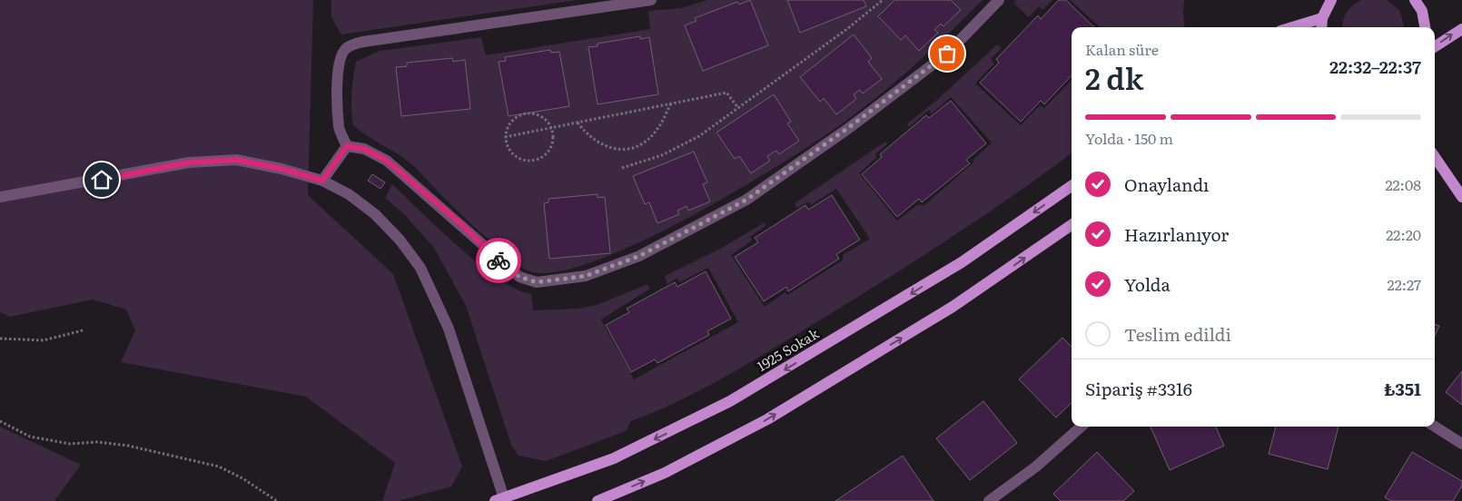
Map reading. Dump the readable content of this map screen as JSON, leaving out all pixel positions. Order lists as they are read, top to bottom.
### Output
{
  "streets": {
    "main road": ["1925 Sokak"]
  },
  "page": {
    "heading": ["2 dk", "Kalan süre", "22:32–22:37"],
    "panel": ["Sipariş #3316", "₺351"],
    "bar": "Yolda · 150 m",
    "list": [
      ["Onaylandı", "22:08"],
      ["Hazırlanıyor", "22:20"],
      ["Yolda", "22:27"],
      "Teslim edildi"
    ]
  }
}
